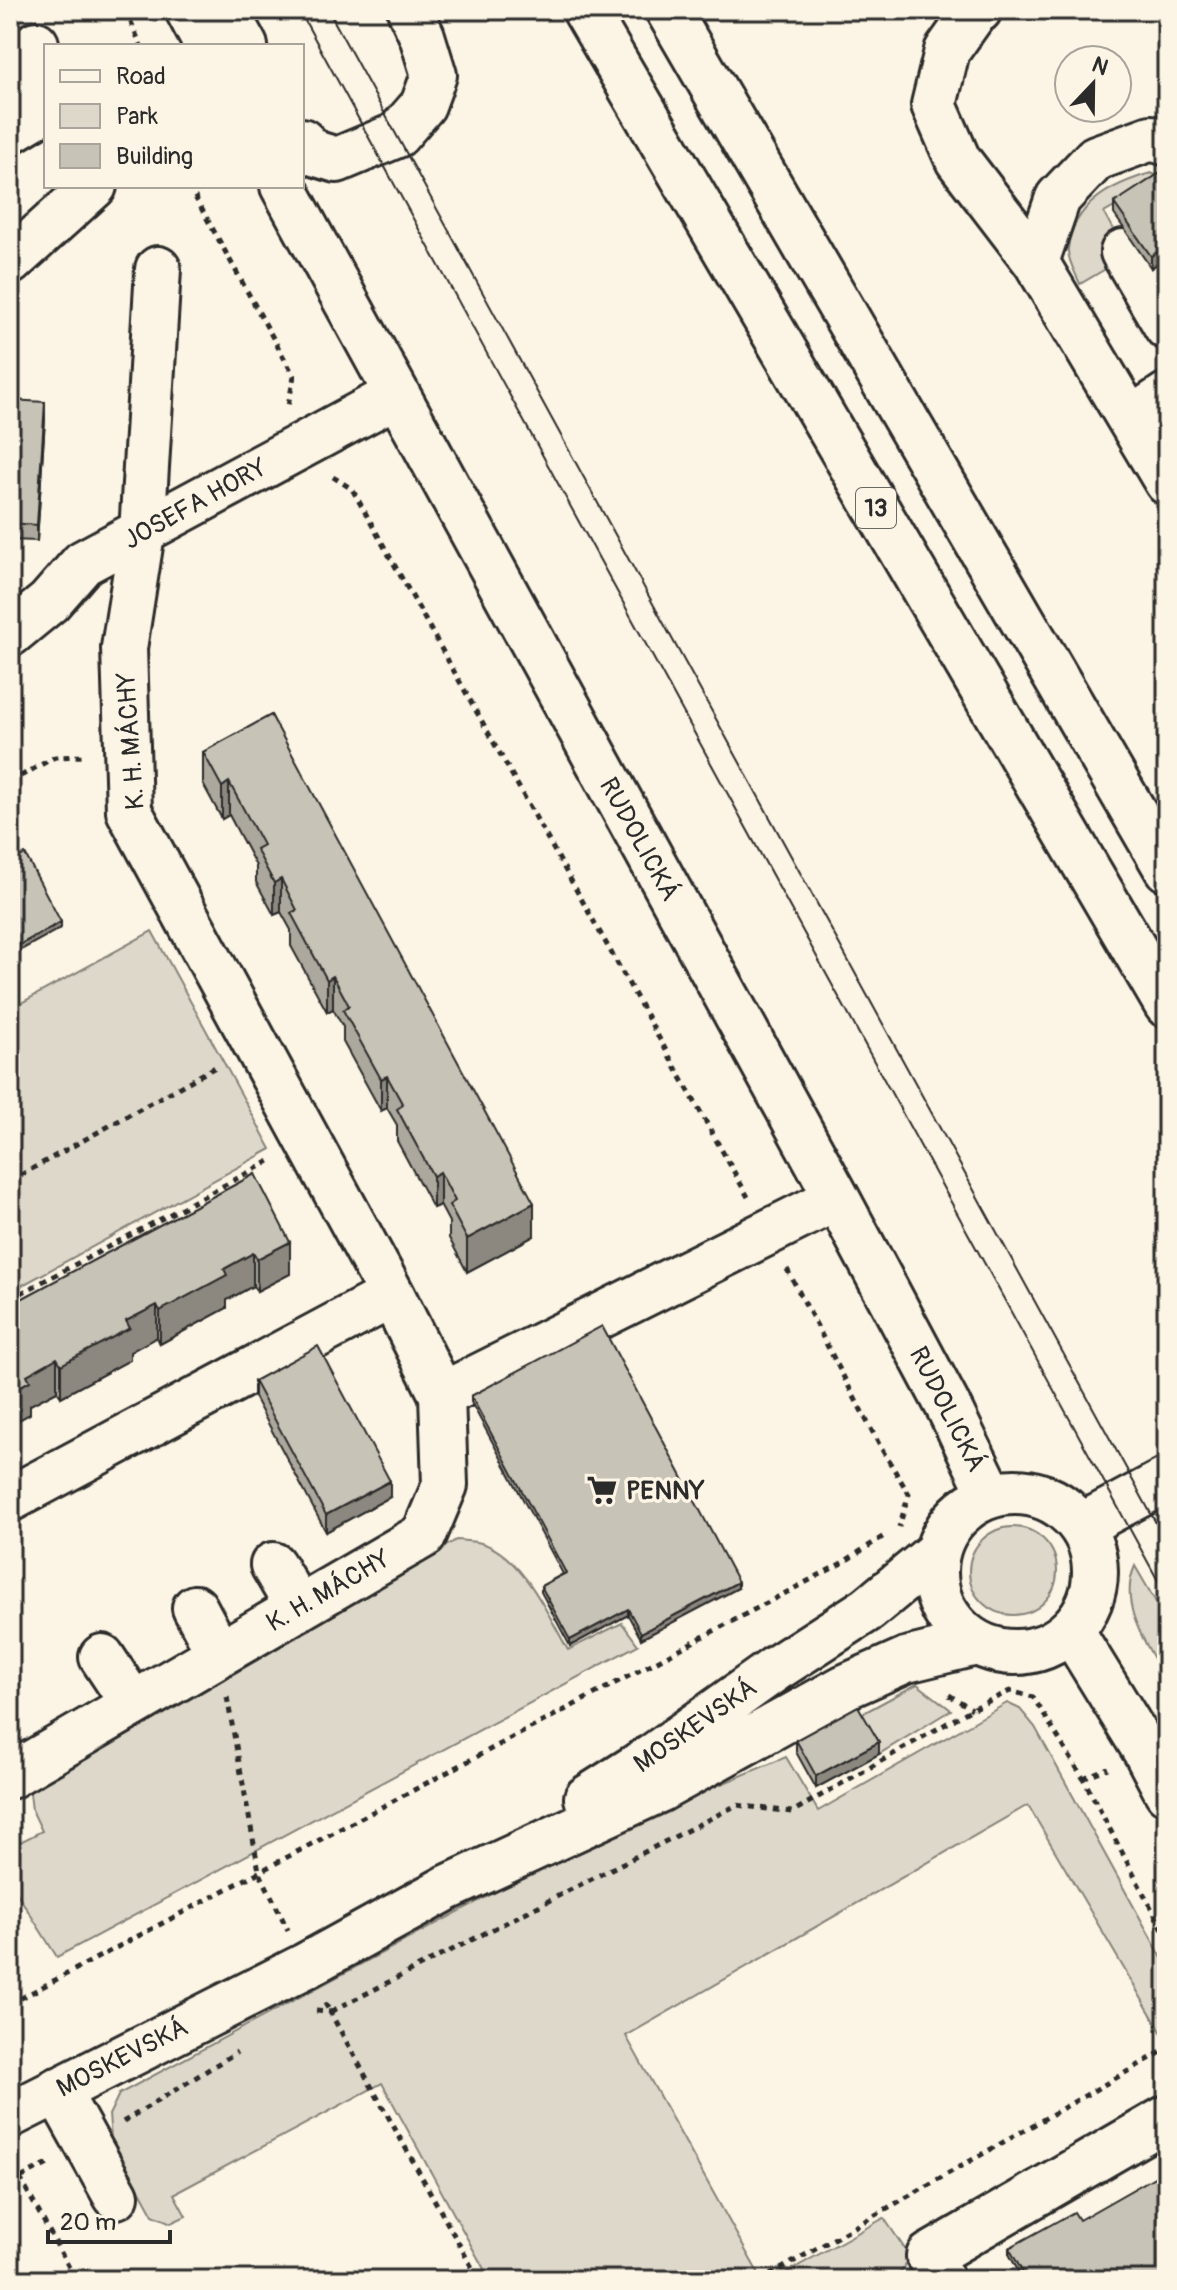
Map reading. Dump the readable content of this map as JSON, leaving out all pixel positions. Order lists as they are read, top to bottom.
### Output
{
  "streets": {
    "main road": [
      "JOSEFA HORY",
      "13",
      "K. H. MÁCHY",
      "RUDOLICKÁ",
      "MOSKEVSKÁ"
    ]
  },
  "crossings": [
    ["JOSEFA HORY", "K. H. MÁCHY"],
    ["JOSEFA HORY", "RUDOLICKÁ"],
    ["RUDOLICKÁ", "MOSKEVSKÁ"]
  ],
  "places": {
    "supermarket": ["PENNY"]
  },
  "legend": ["Road", "Park", "Building"],
  "scale_bar": "20 m",
  "north": "top"
}
